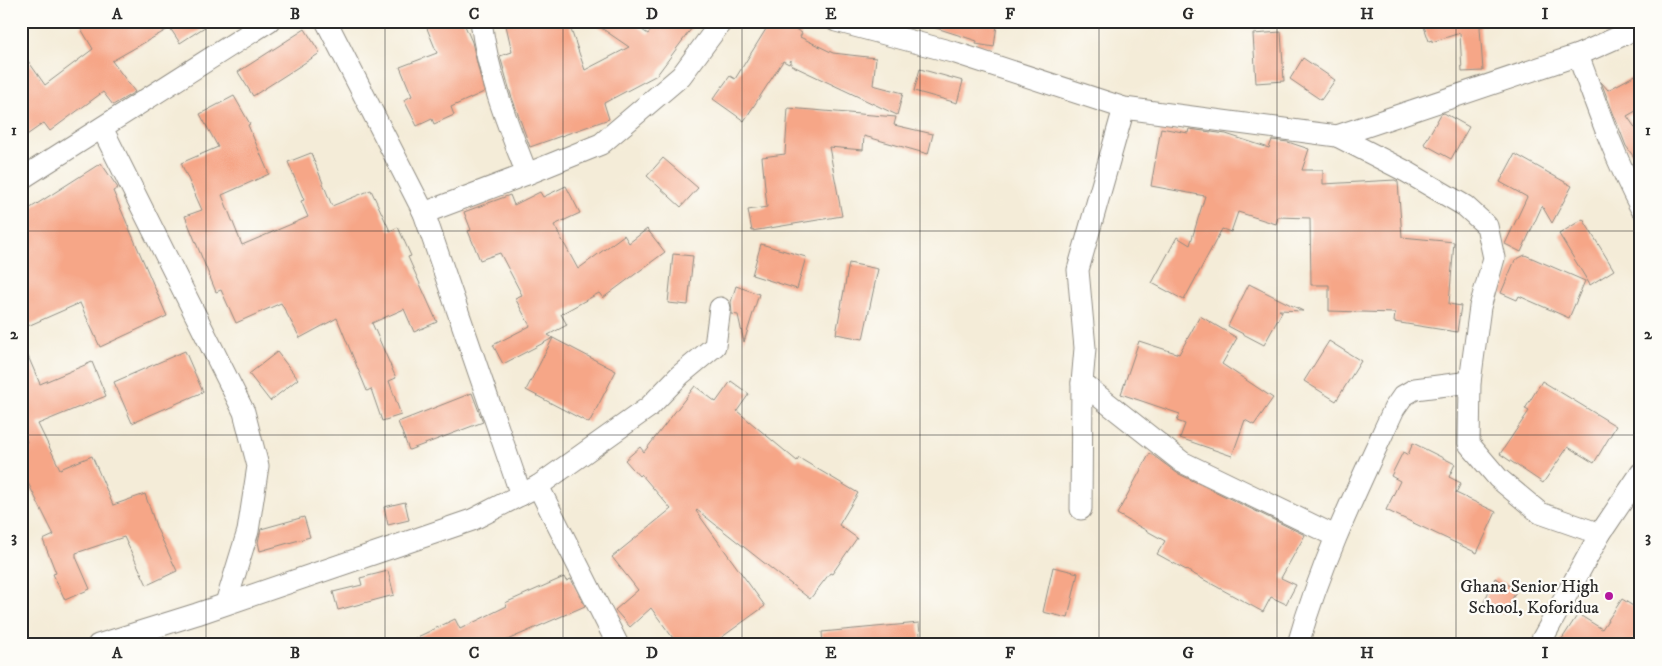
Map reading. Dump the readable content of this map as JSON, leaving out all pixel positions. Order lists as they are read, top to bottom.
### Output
{
  "places": ["Ghana Senior High School, Koforidua"],
  "grid": {
    "columns": [
      "A",
      "B",
      "C",
      "D",
      "E",
      "F",
      "G",
      "H",
      "I"
    ],
    "rows": ["1", "2", "3"]
  }
}
